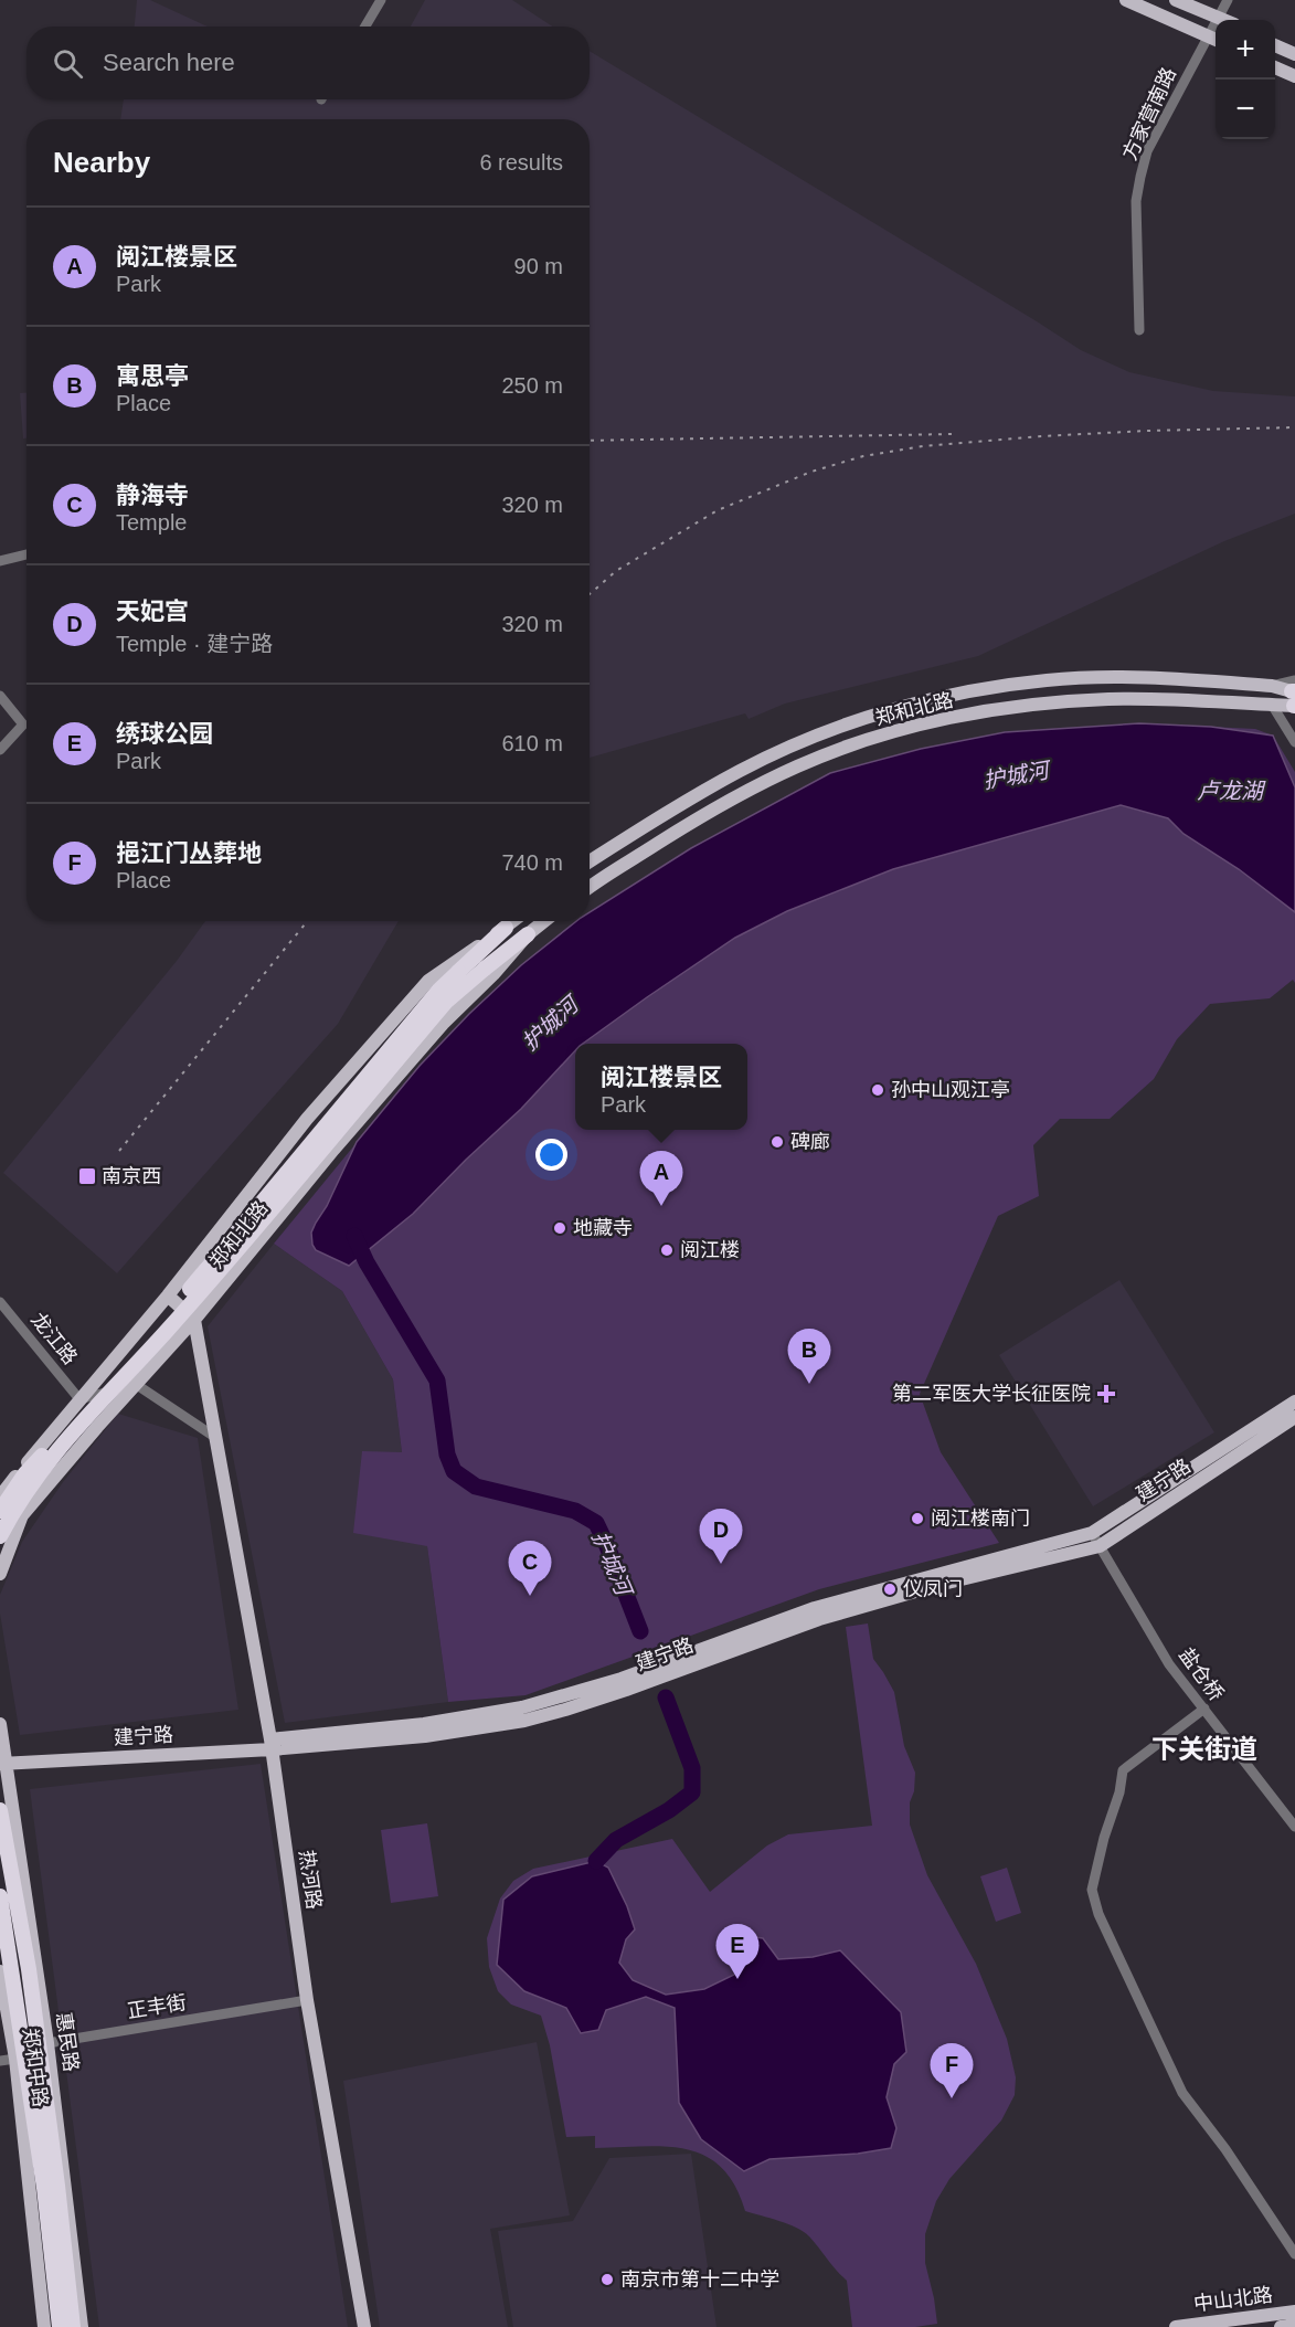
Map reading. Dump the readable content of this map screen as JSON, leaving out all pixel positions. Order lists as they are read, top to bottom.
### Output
{
  "streets": {
    "highway": ["郑和北路"],
    "main road": [
      "建宁路",
      "热河路",
      "惠民路",
      "郑和中路",
      "中山北路"
    ],
    "street": [
      "方家营南路",
      "龙江路",
      "盐仓桥",
      "正丰街"
    ]
  },
  "crossings": [
    ["郑和北路", "龙江路"],
    ["郑和北路", "热河路"],
    ["建宁路", "盐仓桥"],
    ["建宁路", "热河路"],
    ["建宁路", "惠民路"],
    ["热河路", "正丰街"],
    ["正丰街", "惠民路"],
    ["正丰街", "郑和中路"]
  ],
  "districts": ["下关街道"],
  "water": ["护城河", "卢龙湖"],
  "places": {
    "other": [
      "孙中山观江亭",
      "碑廊",
      "地藏寺",
      "阅江楼",
      "阅江楼南门",
      "仪凤门",
      "南京市第十二中学"
    ],
    "transit": ["南京西"],
    "health": ["第二军医大学长征医院"]
  },
  "page": {
    "map_buttons": ["+", "−"],
    "search": "Search here",
    "heading": ["Nearby", "6 results"],
    "list": [
      {
        "mark": "A",
        "name": "阅江楼景区",
        "note": "Park",
        "value": "90 m"
      },
      {
        "mark": "B",
        "name": "寓思亭",
        "note": "Place",
        "value": "250 m"
      },
      {
        "mark": "C",
        "name": "静海寺",
        "note": "Temple",
        "value": "320 m"
      },
      {
        "mark": "D",
        "name": "天妃宫",
        "note": "Temple · 建宁路",
        "value": "320 m"
      },
      {
        "mark": "E",
        "name": "绣球公园",
        "note": "Park",
        "value": "610 m"
      },
      {
        "mark": "F",
        "name": "挹江门丛葬地",
        "note": "Place",
        "value": "740 m"
      }
    ],
    "popup": ["阅江楼景区", "Park"],
    "pins": [
      "A",
      "B",
      "D",
      "C",
      "E",
      "F"
    ]
  }
}
